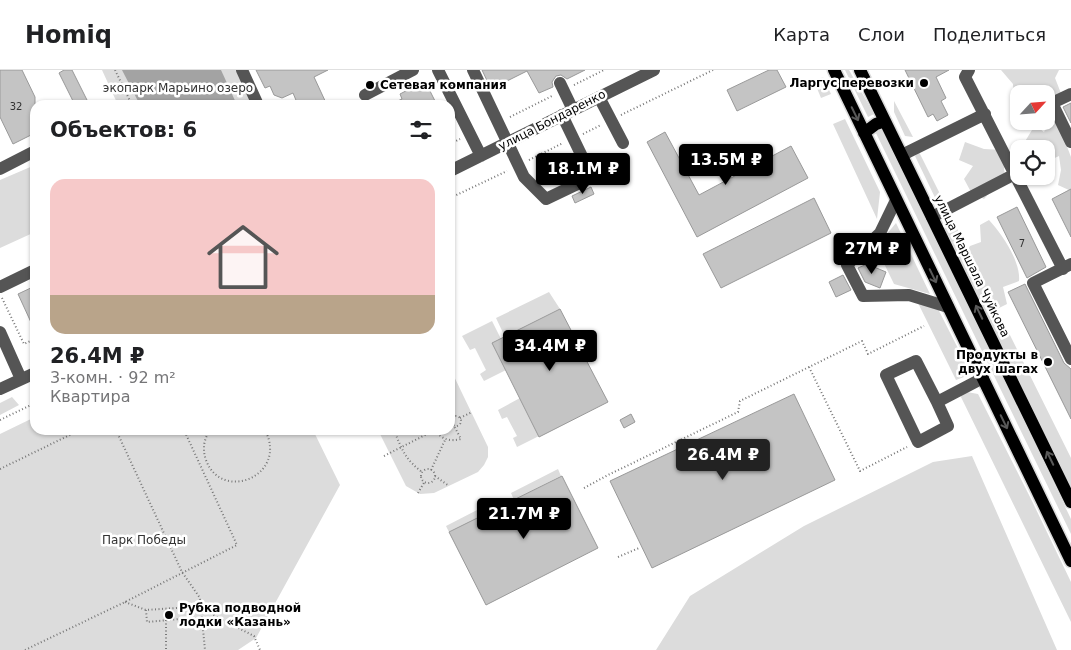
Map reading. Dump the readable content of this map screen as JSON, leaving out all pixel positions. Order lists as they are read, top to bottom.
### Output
{
  "streets": {
    "main road": ["улица Маршала Чуйкова"],
    "street": ["улица Бондаренко"]
  },
  "parks": ["экопарк Марьино озеро", "Парк Победы"],
  "places": [
    "Ларгус перевозки",
    "Сетевая компания",
    "Продукты в двух шагах",
    "Рубка подводной лодки «Казань»"
  ],
  "house_numbers": ["32", "7"],
  "north": "top right",
  "page": {
    "header": "Homiq",
    "nav": ["Карта", "Слои", "Поделиться"],
    "heading": "Объектов: 6",
    "price": [
      "13.5M ₽",
      "18.1M ₽",
      "27M ₽",
      "34.4M ₽",
      "26.4M ₽",
      "21.7M ₽"
    ],
    "list": [
      {
        "name": "26.4M ₽",
        "note": "3-комн. · 92 m² · Квартира"
      }
    ]
  }
}
